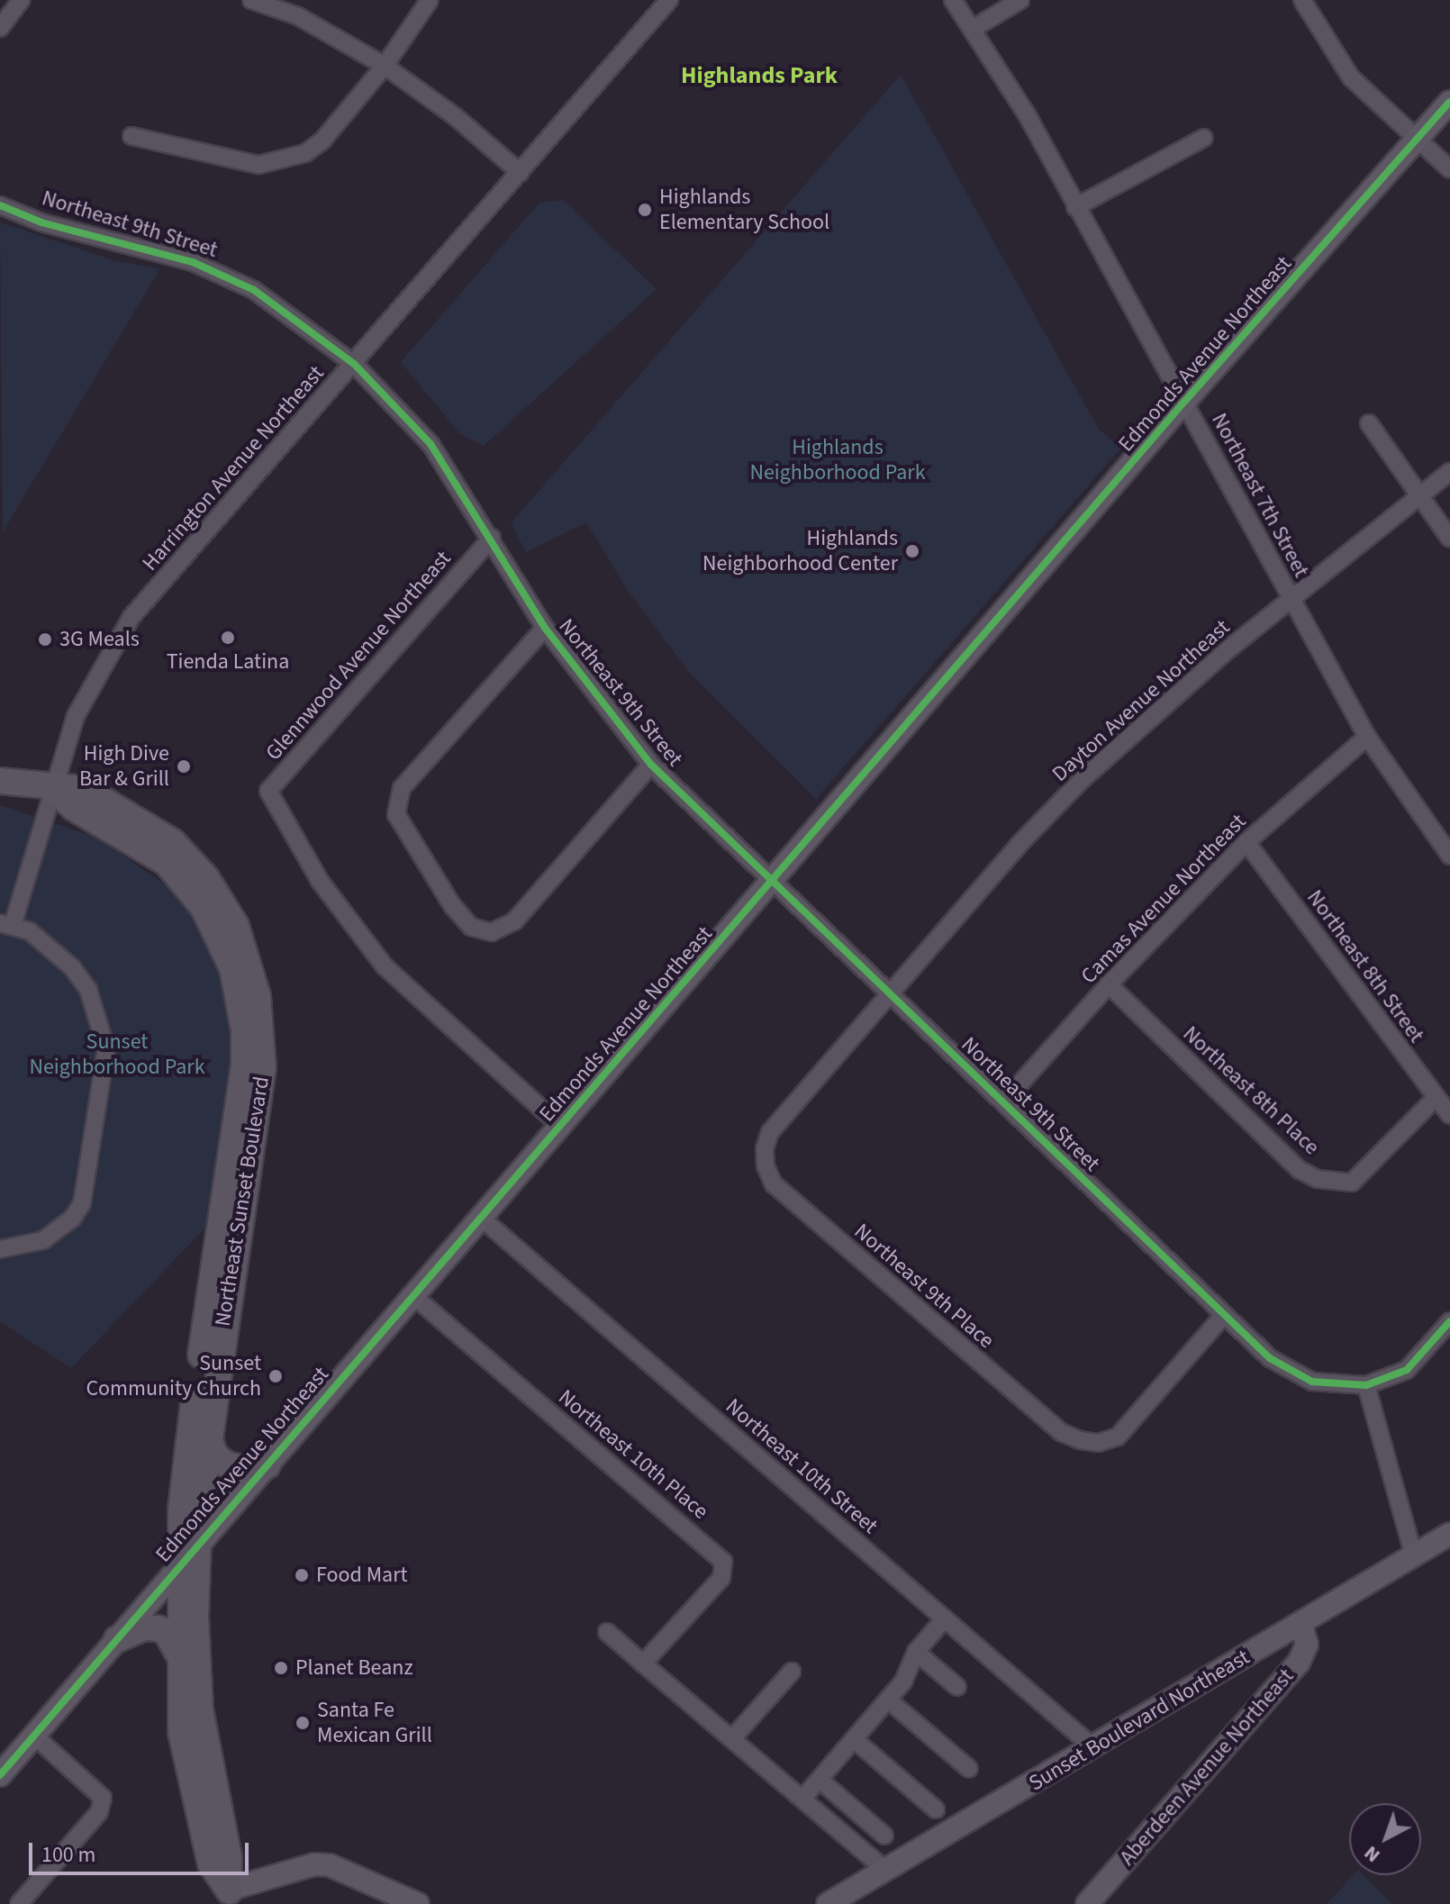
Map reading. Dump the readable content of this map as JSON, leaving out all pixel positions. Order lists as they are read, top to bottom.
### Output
{
  "streets": {
    "main road": ["Northeast Sunset Boulevard"],
    "street": [
      "Northeast 9th Street",
      "Edmonds Avenue Northeast",
      "Harrington Avenue Northeast",
      "Northeast 7th Street",
      "Glennwood Avenue Northeast",
      "Dayton Avenue Northeast",
      "Camas Avenue Northeast",
      "Northeast 8th Street",
      "Northeast 8th Place",
      "Northeast 9th Place",
      "Northeast 10th Place",
      "Northeast 10th Street",
      "Sunset Boulevard Northeast",
      "Aberdeen Avenue Northeast"
    ]
  },
  "crossings": [
    ["Northeast 9th Street", "Edmonds Avenue Northeast"],
    ["Northeast 9th Street", "Harrington Avenue Northeast"],
    ["Northeast 9th Street", "Glennwood Avenue Northeast"],
    ["Northeast 9th Street", "Dayton Avenue Northeast"],
    ["Northeast 9th Street", "Camas Avenue Northeast"],
    ["Northeast 9th Street", "Northeast 9th Place"],
    ["Edmonds Avenue Northeast", "Northeast 7th Street"],
    ["Edmonds Avenue Northeast", "Glennwood Avenue Northeast"],
    ["Edmonds Avenue Northeast", "Northeast Sunset Boulevard"],
    ["Edmonds Avenue Northeast", "Northeast 10th Place"],
    ["Edmonds Avenue Northeast", "Northeast 10th Street"],
    ["Harrington Avenue Northeast", "Northeast Sunset Boulevard"],
    ["Northeast 7th Street", "Dayton Avenue Northeast"],
    ["Northeast 7th Street", "Camas Avenue Northeast"],
    ["Dayton Avenue Northeast", "Northeast 9th Place"],
    ["Camas Avenue Northeast", "Northeast 8th Street"],
    ["Camas Avenue Northeast", "Northeast 8th Place"],
    ["Northeast 8th Street", "Northeast 8th Place"],
    ["Northeast 10th Street", "Sunset Boulevard Northeast"],
    ["Sunset Boulevard Northeast", "Aberdeen Avenue Northeast"]
  ],
  "districts": ["Highlands Park"],
  "parks": ["Highlands Neighborhood Park", "Sunset Neighborhood Park"],
  "places": [
    "Highlands Elementary School",
    "Highlands Neighborhood Center",
    "Tienda Latina",
    "3G Meals",
    "High Dive Bar & Grill",
    "Sunset Community Church",
    "Food Mart",
    "Planet Beanz",
    "Santa Fe Mexican Grill"
  ],
  "scale_bar": "100 m",
  "north": "bottom left"
}
